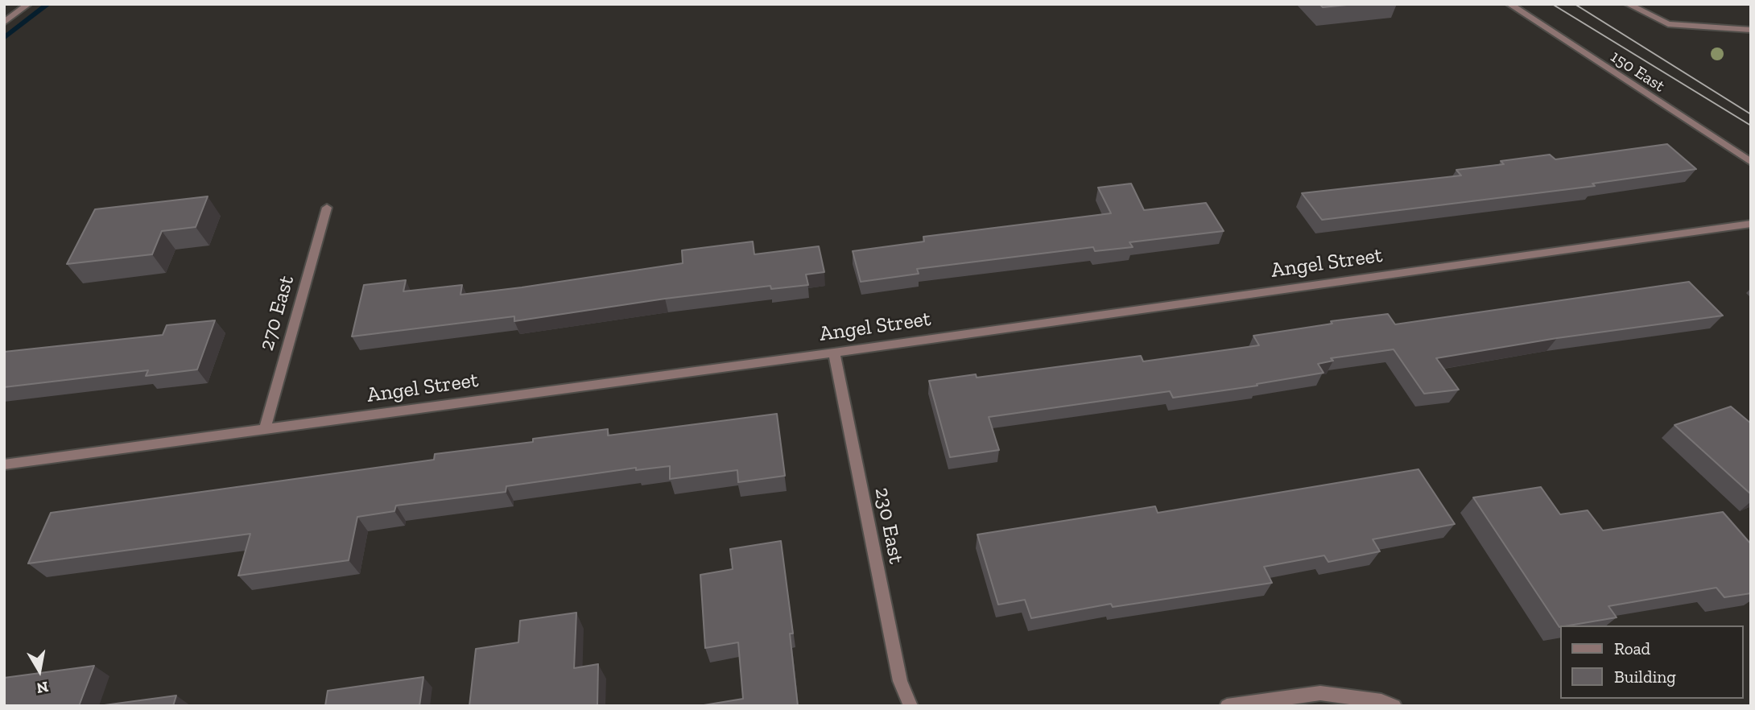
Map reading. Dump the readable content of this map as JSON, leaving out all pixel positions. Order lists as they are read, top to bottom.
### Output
{
  "streets": {
    "street": [
      "150 East",
      "Angel Street",
      "270 East",
      "230 East"
    ]
  },
  "crossings": [
    ["Angel Street", "270 East"],
    ["Angel Street", "230 East"]
  ],
  "legend": ["Road", "Building"],
  "north": "bottom"
}
